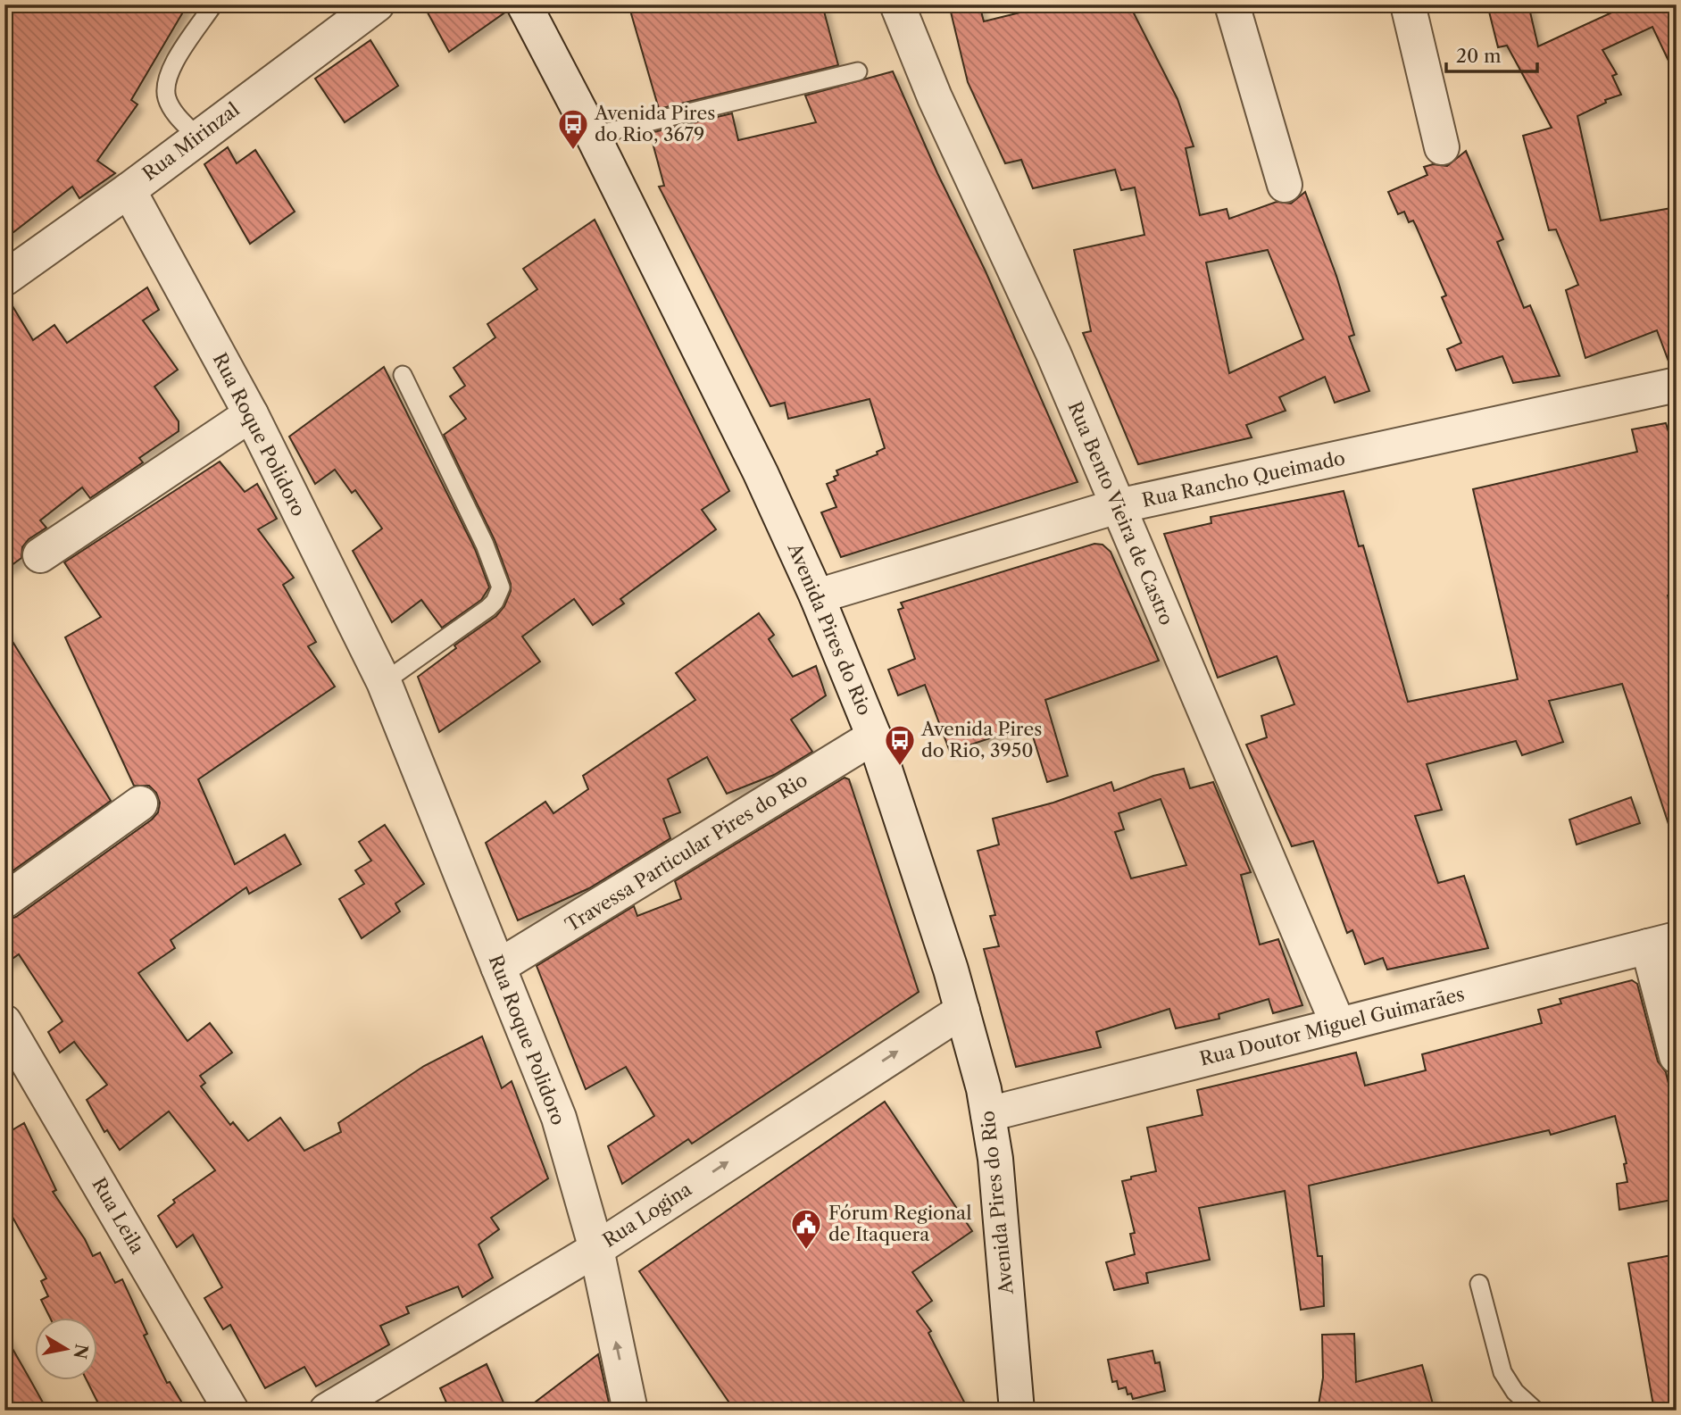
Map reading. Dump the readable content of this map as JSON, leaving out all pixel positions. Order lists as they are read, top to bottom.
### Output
{
  "streets": {
    "street": [
      "Rua Mirinzal",
      "Rua Roque Polidoro",
      "Rua Rancho Queimado",
      "Rua Bento Vieira de Castro",
      "Avenida Pires do Rio",
      "Travessa Particular Pires do Rio",
      "Rua Doutor Miguel Guimarães",
      "Rua Logina",
      "Rua Leila"
    ]
  },
  "crossings": [
    ["Rua Mirinzal", "Rua Roque Polidoro"],
    ["Rua Roque Polidoro", "Travessa Particular Pires do Rio"],
    ["Rua Roque Polidoro", "Rua Logina"],
    ["Rua Rancho Queimado", "Rua Bento Vieira de Castro"],
    ["Rua Rancho Queimado", "Avenida Pires do Rio"],
    ["Rua Bento Vieira de Castro", "Rua Doutor Miguel Guimarães"],
    ["Avenida Pires do Rio", "Travessa Particular Pires do Rio"],
    ["Avenida Pires do Rio", "Rua Doutor Miguel Guimarães"],
    ["Avenida Pires do Rio", "Rua Logina"]
  ],
  "one_way": ["Rua Logina"],
  "places": {
    "bus stop": ["Avenida Pires do Rio, 3679", "Avenida Pires do Rio, 3950"],
    "public building": ["Fórum Regional de Itaquera"]
  },
  "scale_bar": "20 m",
  "north": "right"
}
